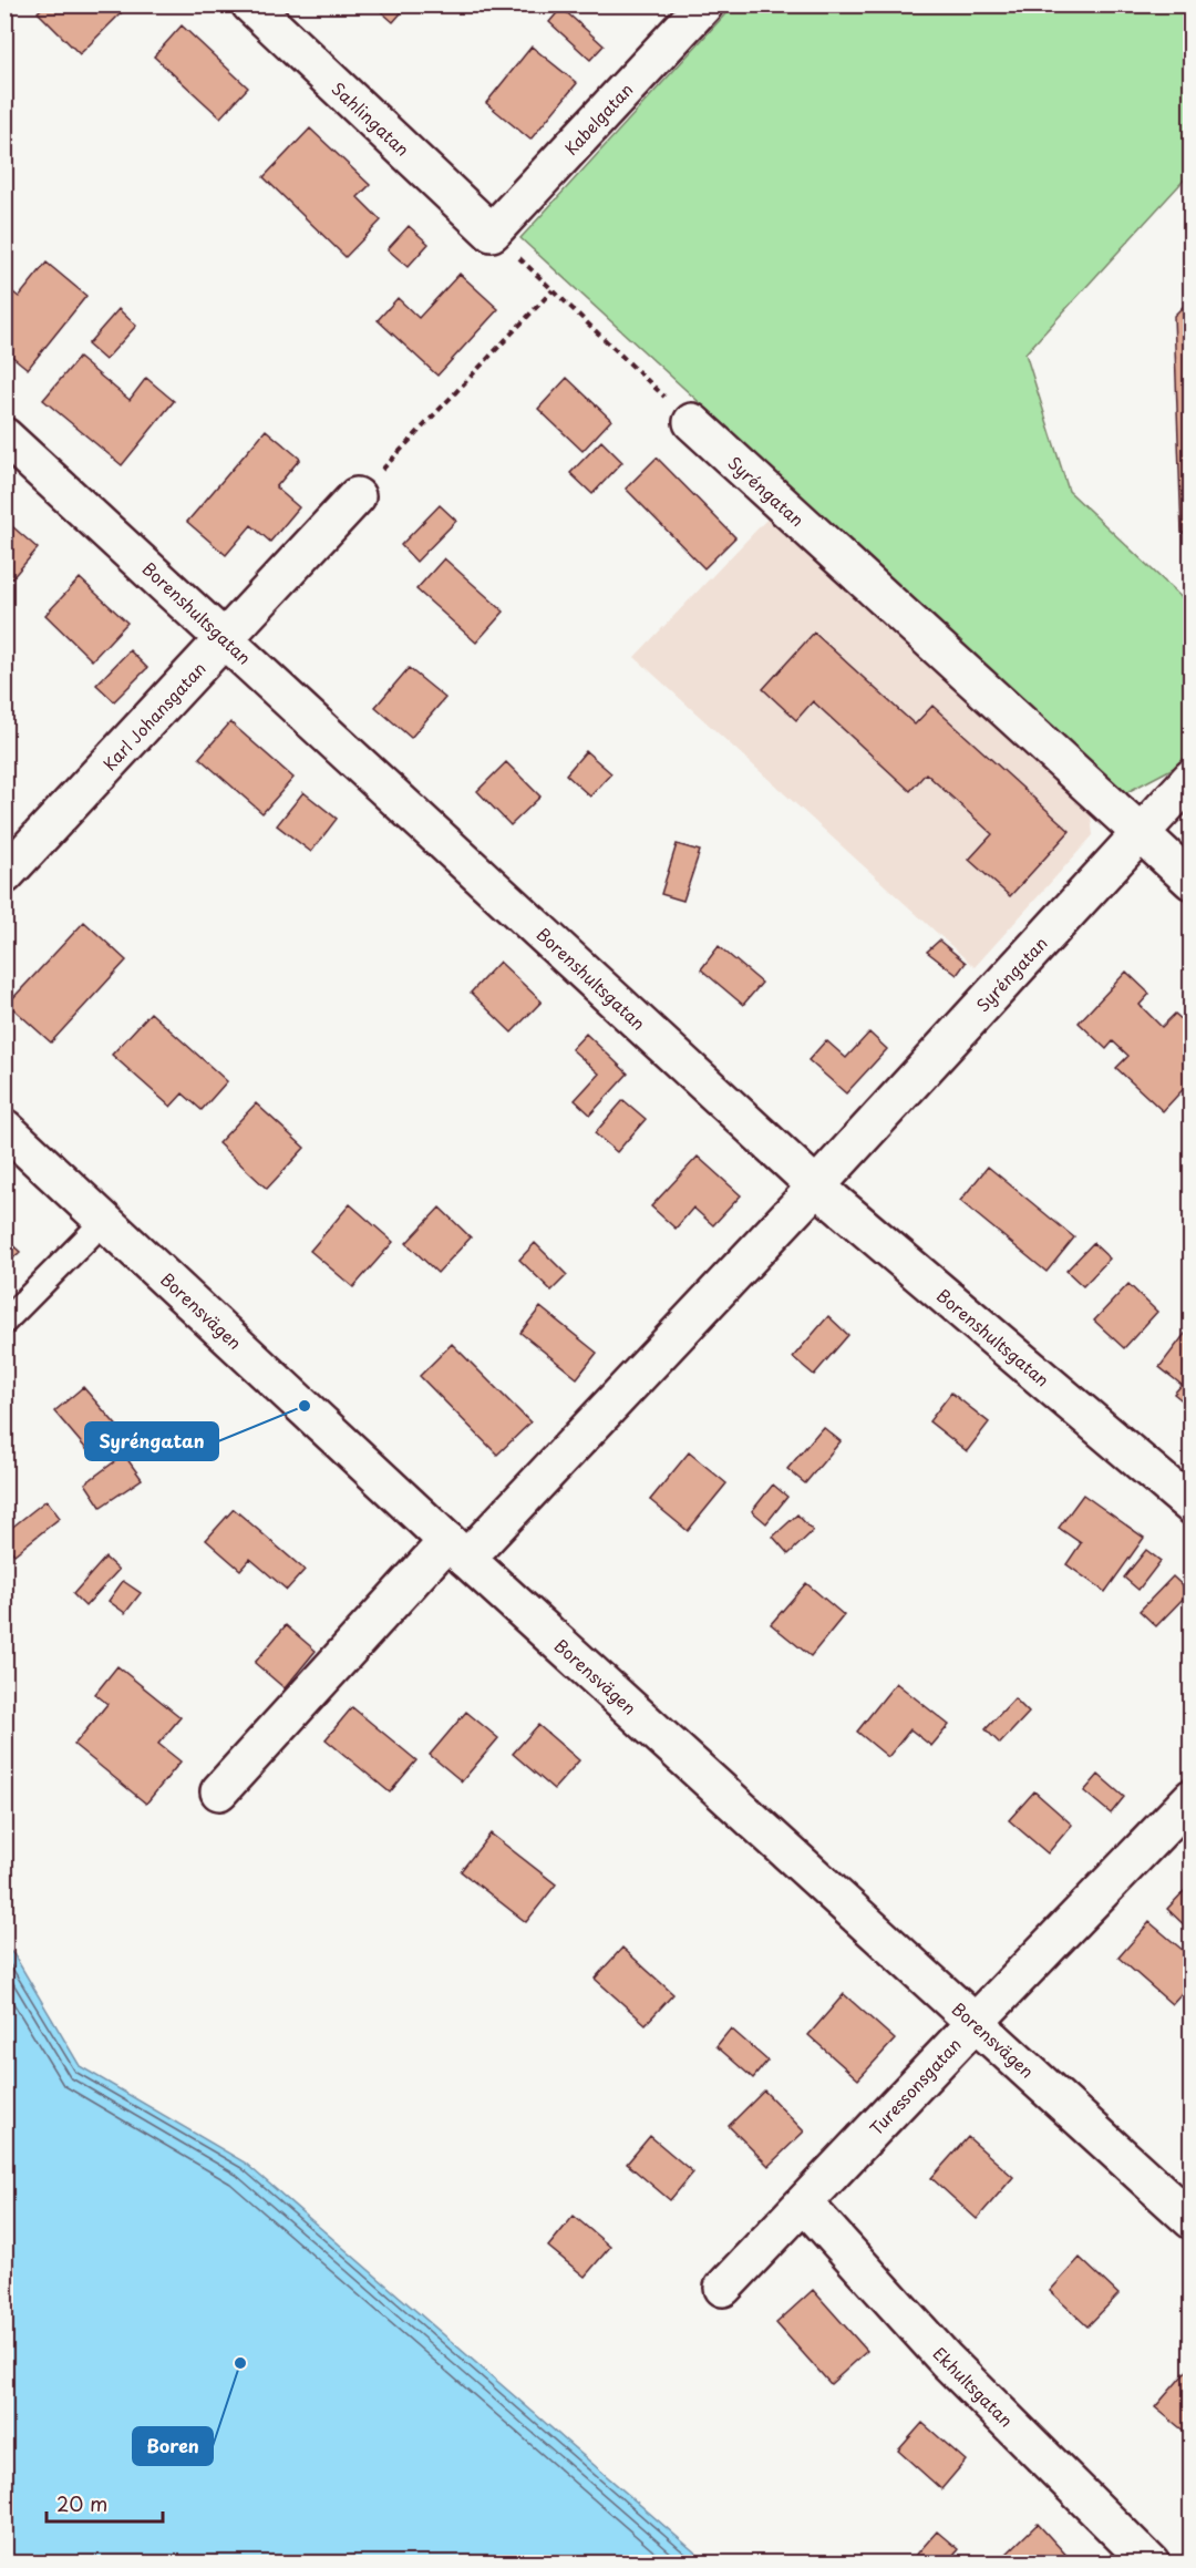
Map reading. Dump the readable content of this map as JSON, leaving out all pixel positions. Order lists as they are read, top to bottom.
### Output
{
  "streets": {
    "street": [
      "Sahlingatan",
      "Kabelgatan",
      "Syréngatan",
      "Borenshultsgatan",
      "Karl Johansgatan",
      "Borensvägen",
      "Turessonsgatan",
      "Ekhultsgatan"
    ]
  },
  "crossings": [
    ["Sahlingatan", "Kabelgatan"],
    ["Syréngatan", "Borenshultsgatan"],
    ["Syréngatan", "Borensvägen"],
    ["Borenshultsgatan", "Karl Johansgatan"],
    ["Borensvägen", "Turessonsgatan"],
    ["Turessonsgatan", "Ekhultsgatan"]
  ],
  "places": ["Syréngatan", "Boren"],
  "scale_bar": "20 m"
}
